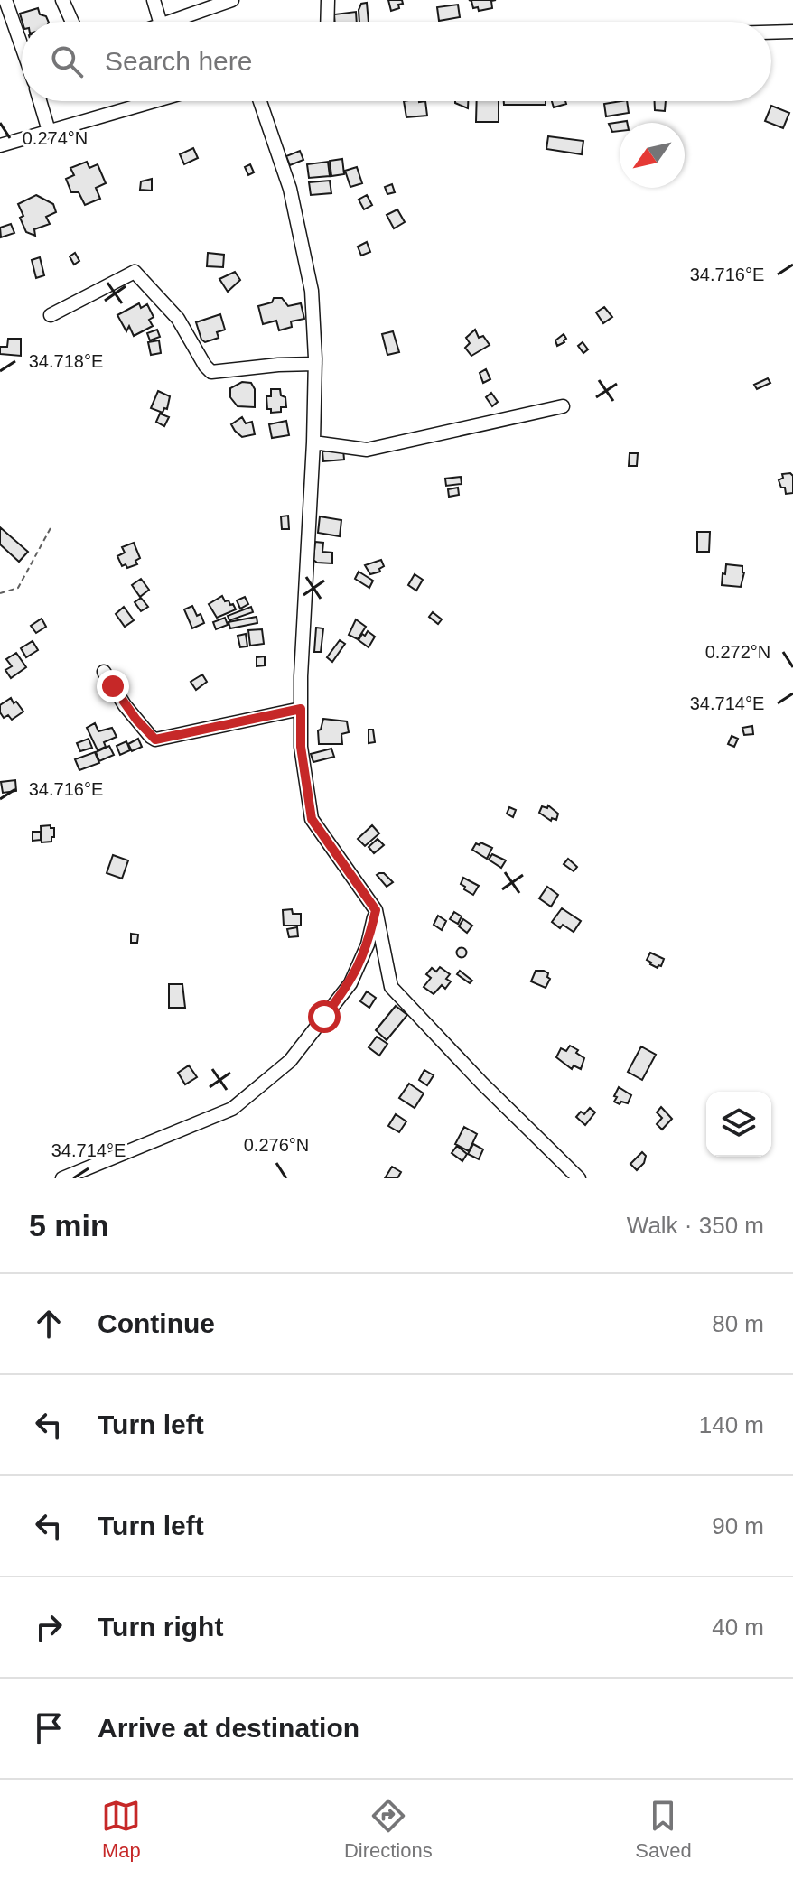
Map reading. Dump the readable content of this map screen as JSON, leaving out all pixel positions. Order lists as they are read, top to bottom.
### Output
{
  "north": "bottom left",
  "page": {
    "search": "Search here",
    "heading": ["5 min", "Walk · 350 m"],
    "list": [
      ["Continue", "80 m"],
      ["Turn left", "140 m"],
      ["Turn left", "90 m"],
      ["Turn right", "40 m"],
      "Arrive at destination"
    ],
    "nav": ["Map", "Directions", "Saved"]
  },
  "coordinates": [
    "0.274°N",
    "34.716°E",
    "34.718°E",
    "0.272°N",
    "34.714°E",
    "0.276°N"
  ]
}
